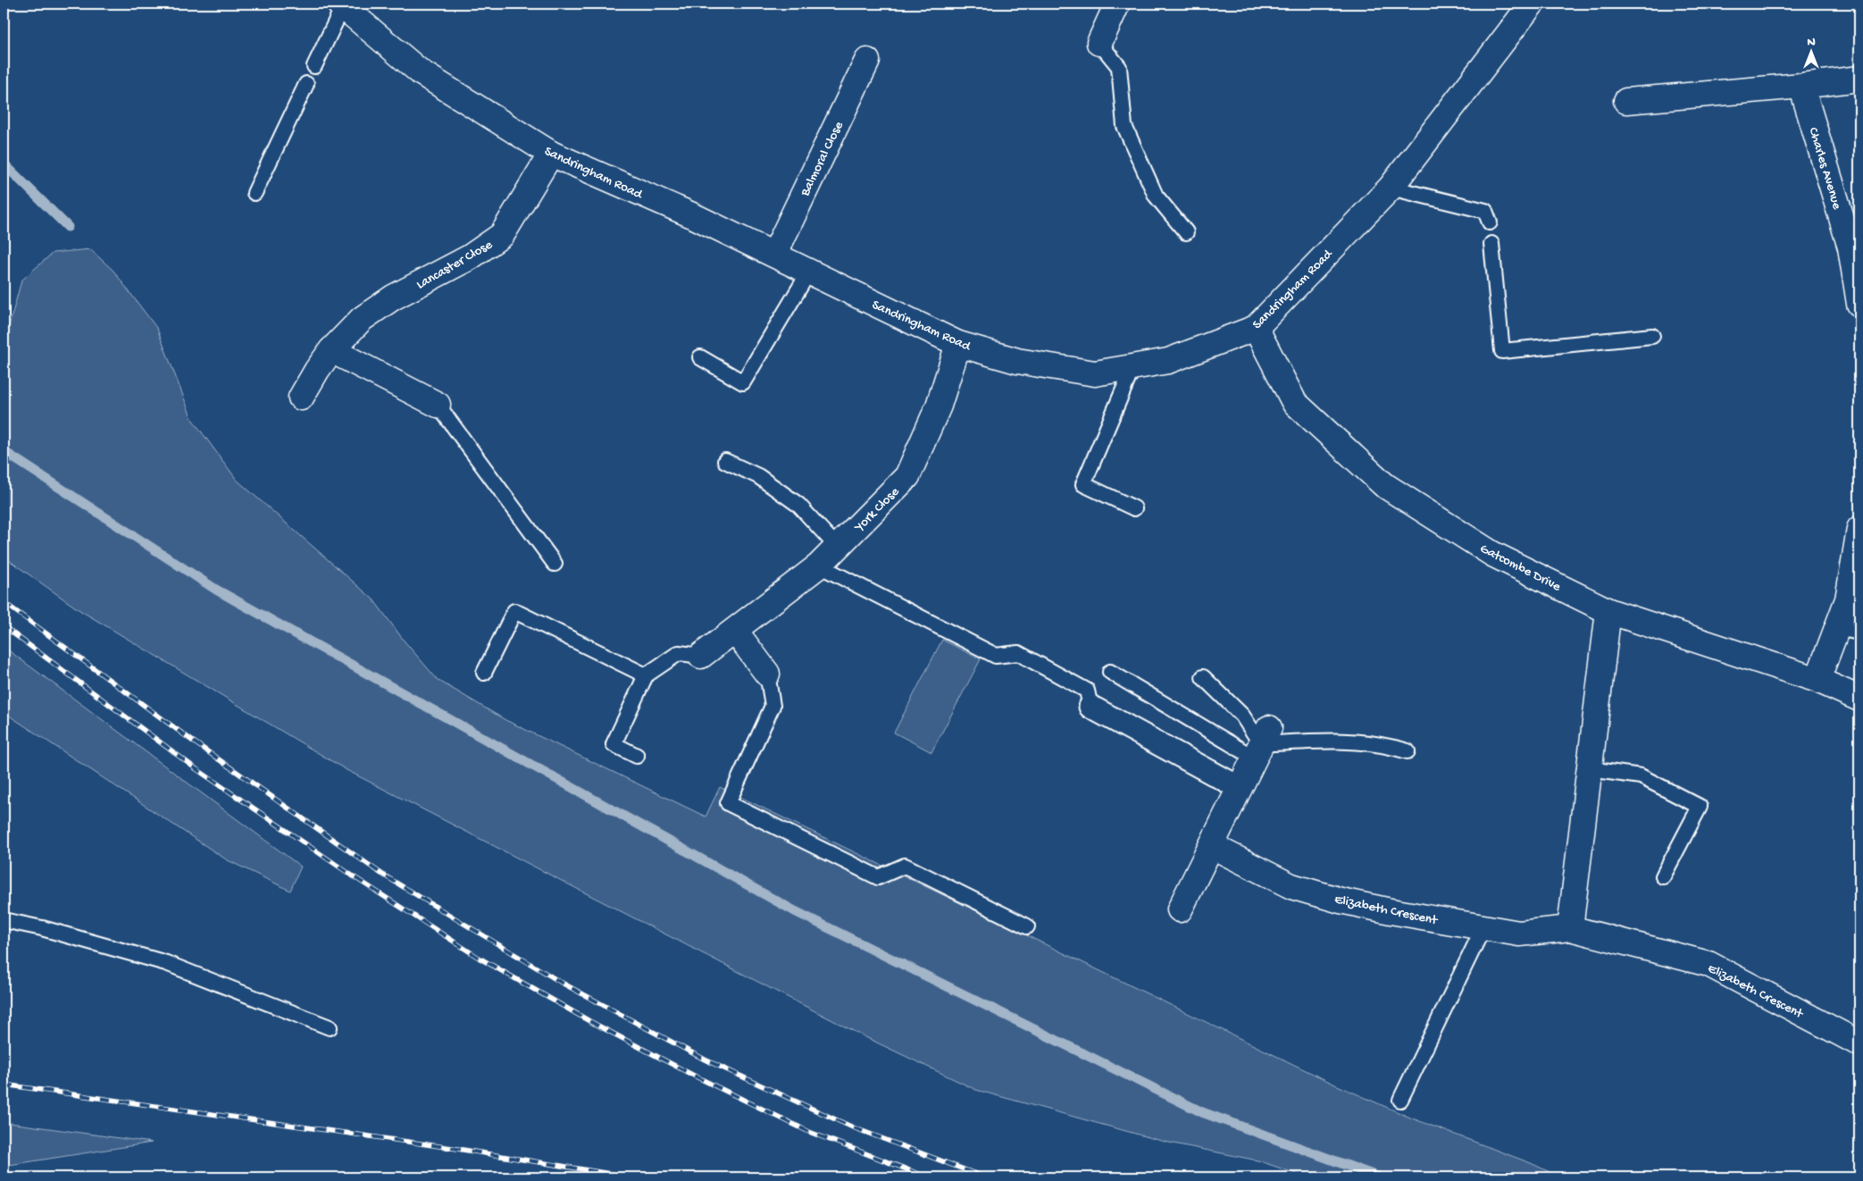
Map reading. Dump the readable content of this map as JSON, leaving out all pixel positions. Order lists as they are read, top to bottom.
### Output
{
  "streets": {
    "street": [
      "Balmoral Close",
      "Charles Avenue",
      "Sandringham Road",
      "Lancaster Close",
      "York Close",
      "Gatcombe Drive",
      "Elizabeth Crescent"
    ]
  },
  "crossings": [
    ["Balmoral Close", "Sandringham Road"],
    ["Sandringham Road", "Lancaster Close"],
    ["Sandringham Road", "York Close"],
    ["Sandringham Road", "Gatcombe Drive"]
  ],
  "north": "top"
}
